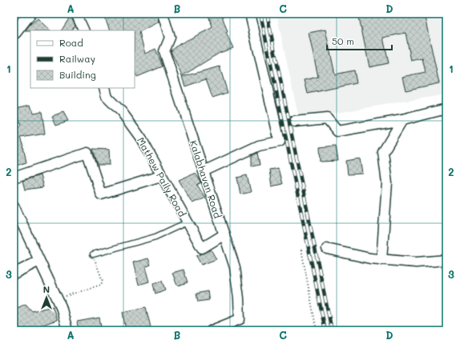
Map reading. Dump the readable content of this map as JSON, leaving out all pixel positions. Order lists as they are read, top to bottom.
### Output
{
  "streets": {
    "street": ["Mathew Paily Road", "Kalabhavan Road"]
  },
  "crossings": [
    ["Mathew Paily Road", "Kalabhavan Road"]
  ],
  "legend": ["Road", "Railway", "Building"],
  "scale_bar": "50 m",
  "north": "top",
  "grid": {
    "columns": [
      "A",
      "B",
      "C",
      "D"
    ],
    "rows": ["1", "2", "3"]
  }
}
